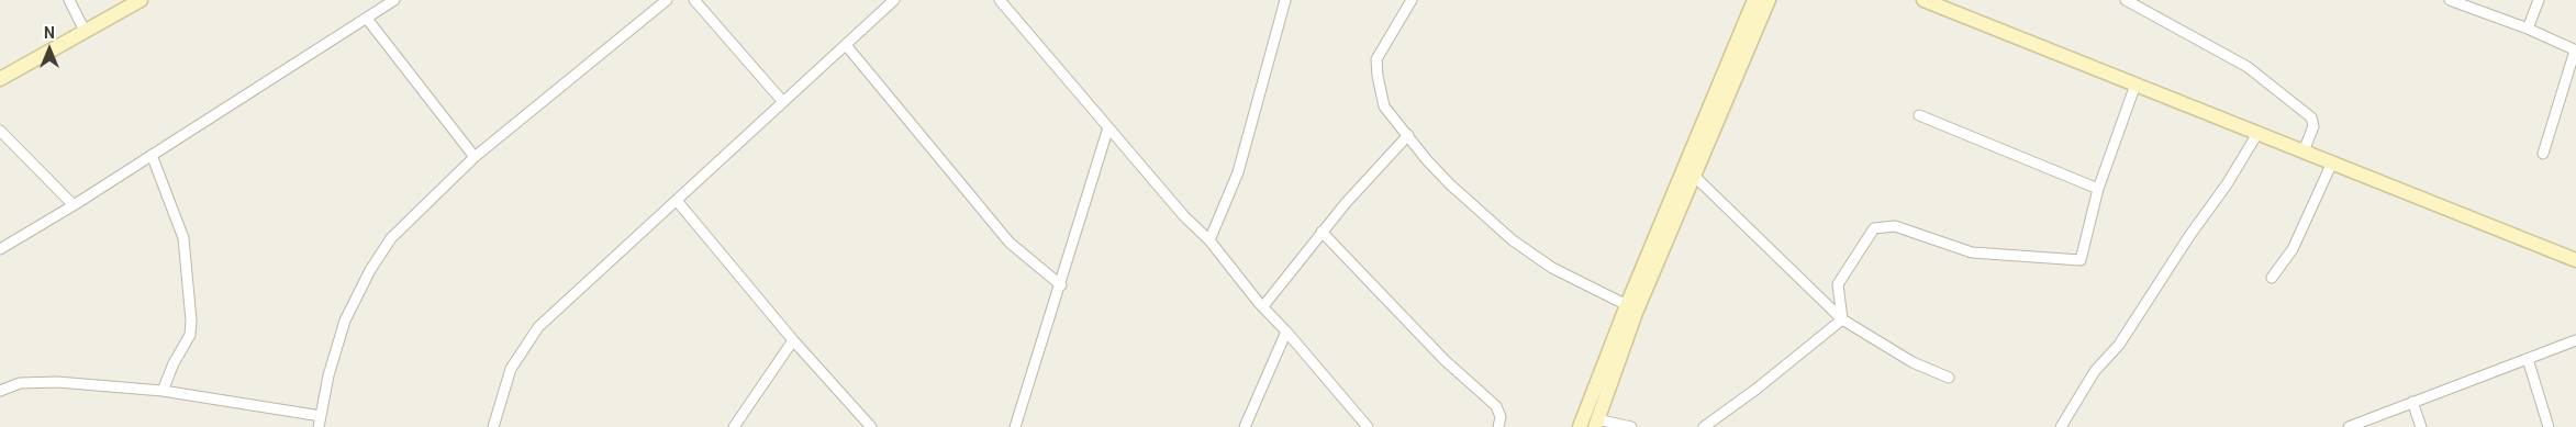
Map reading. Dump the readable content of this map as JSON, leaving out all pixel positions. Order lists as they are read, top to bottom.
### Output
{
  "north": "top"
}
